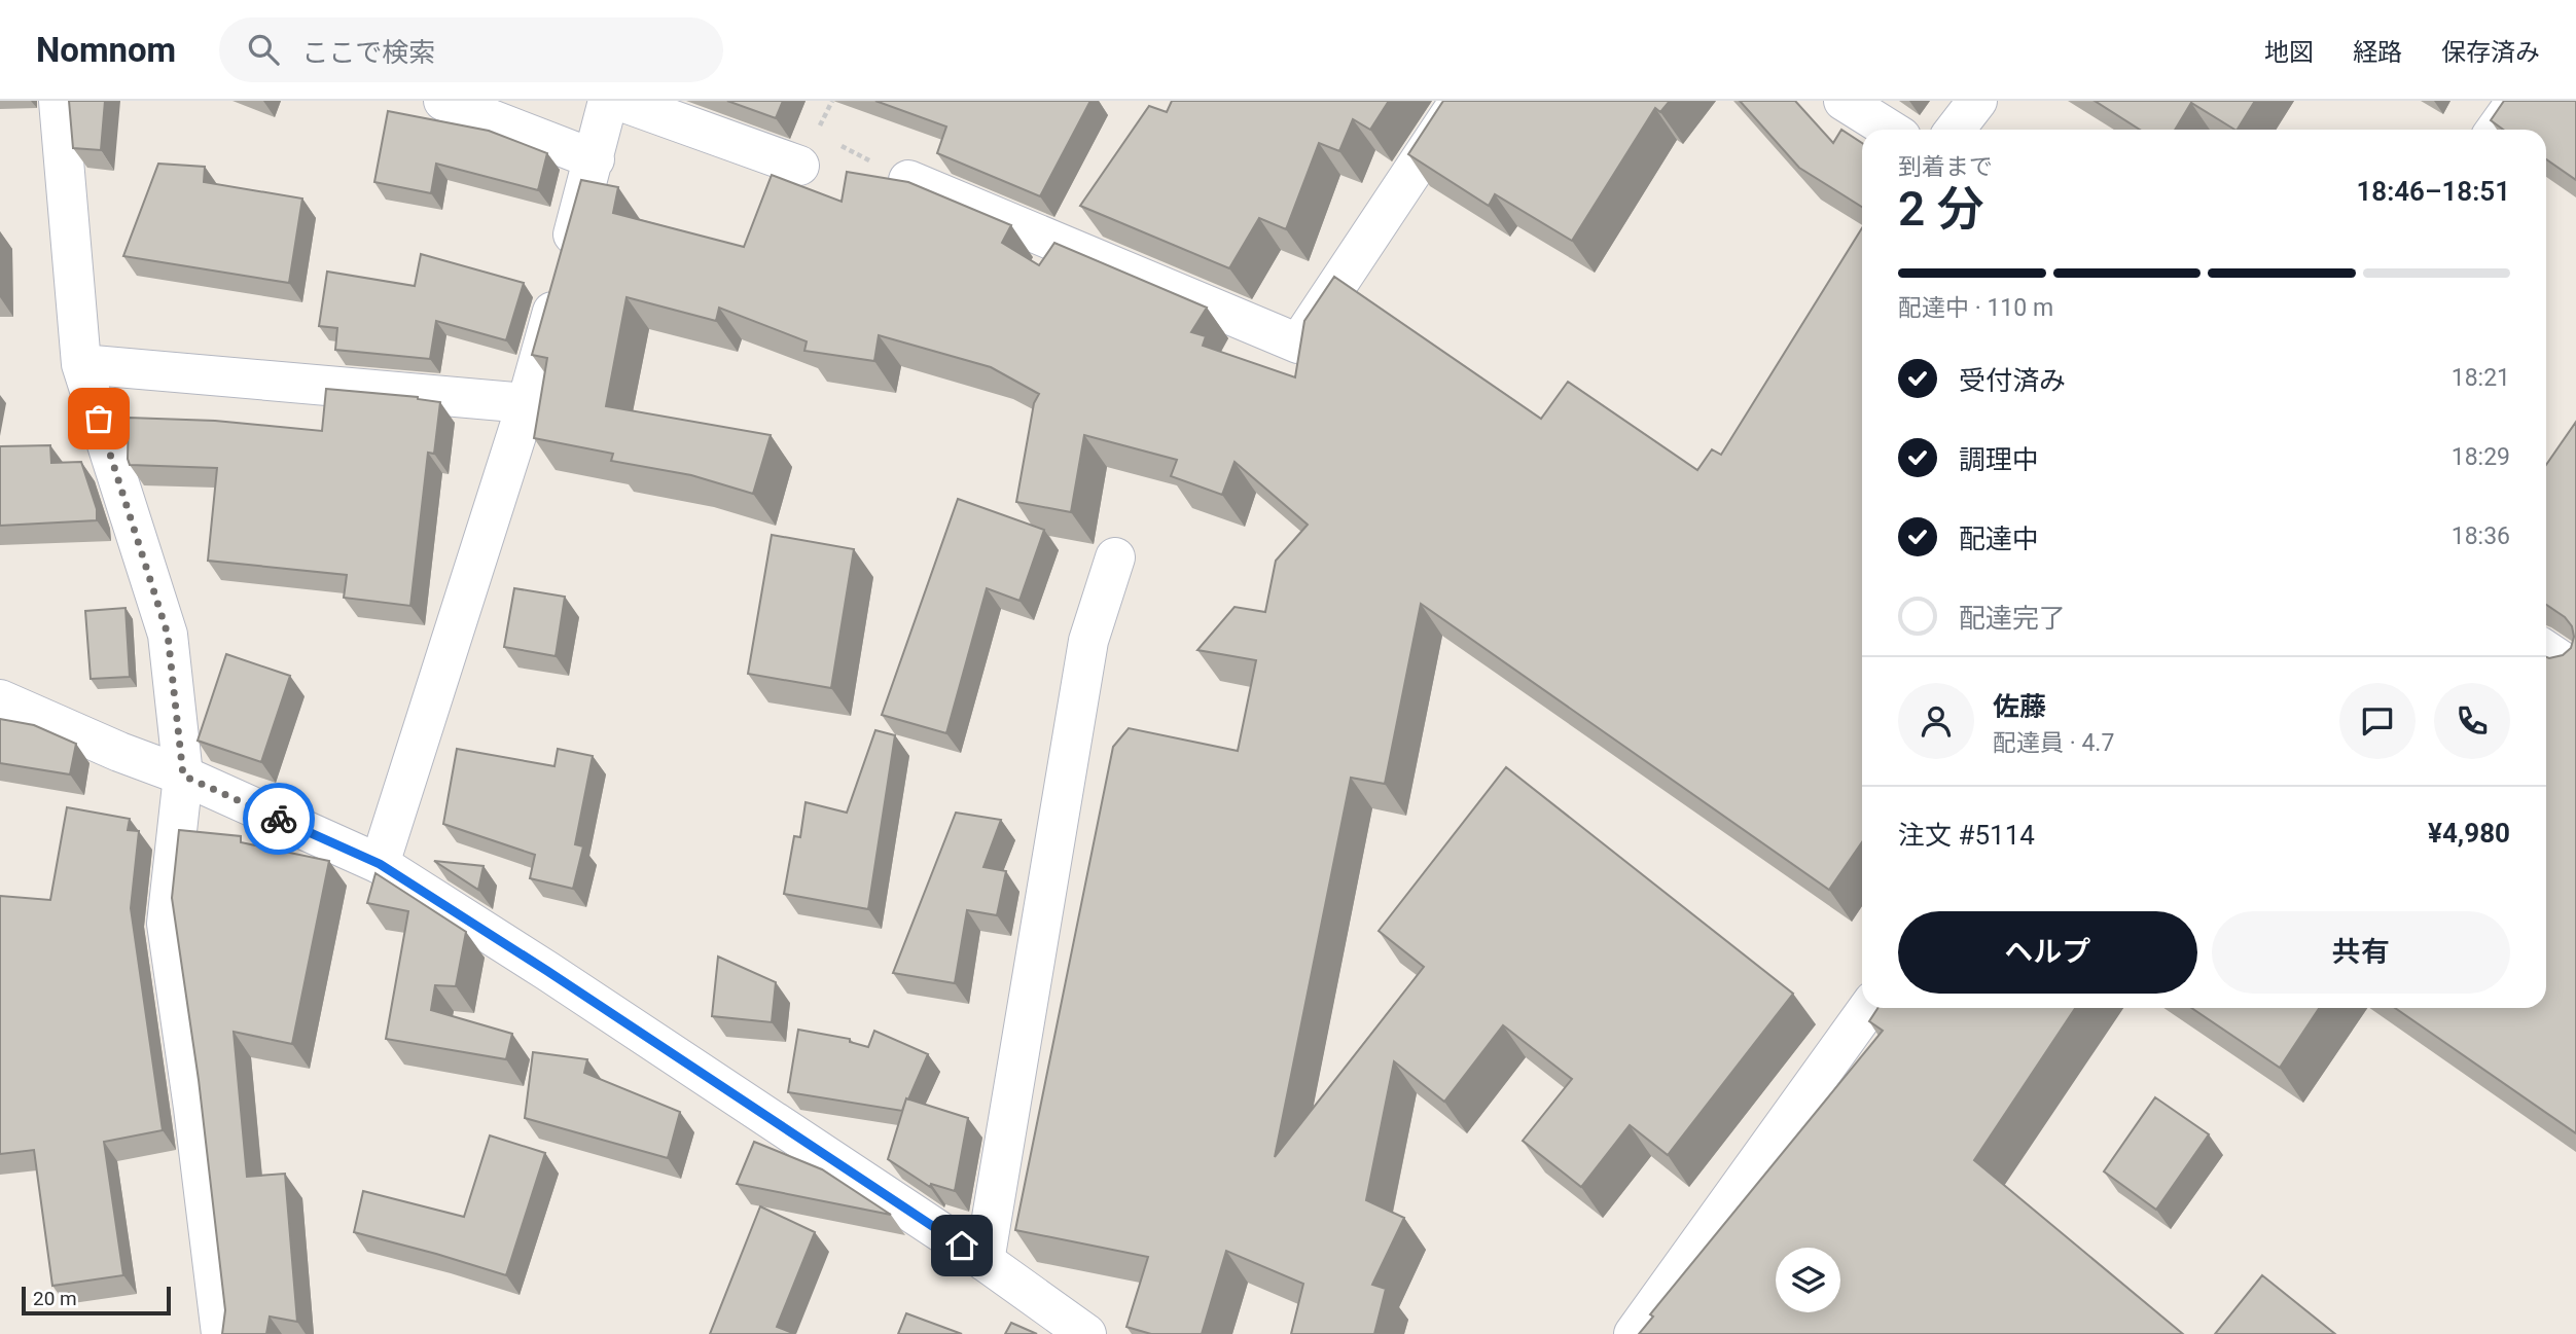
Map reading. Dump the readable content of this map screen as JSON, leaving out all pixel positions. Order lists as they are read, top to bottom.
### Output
{
  "scale_bar": "20 m",
  "page": {
    "header": "Nomnom",
    "search": "ここで検索",
    "nav": ["地図", "経路", "保存済み"],
    "heading": ["2 分", "到着まで", "18:46–18:51"],
    "panel": [
      "佐藤",
      "配達員 · 4.7",
      "注文 #5114",
      "¥4,980"
    ],
    "bar": "配達中 · 110 m",
    "list": [
      ["受付済み", "18:21"],
      ["調理中", "18:29"],
      ["配達中", "18:36"],
      "配達完了"
    ],
    "buttons": ["ヘルプ", "共有"],
    "scale": "20 m"
  }
}
